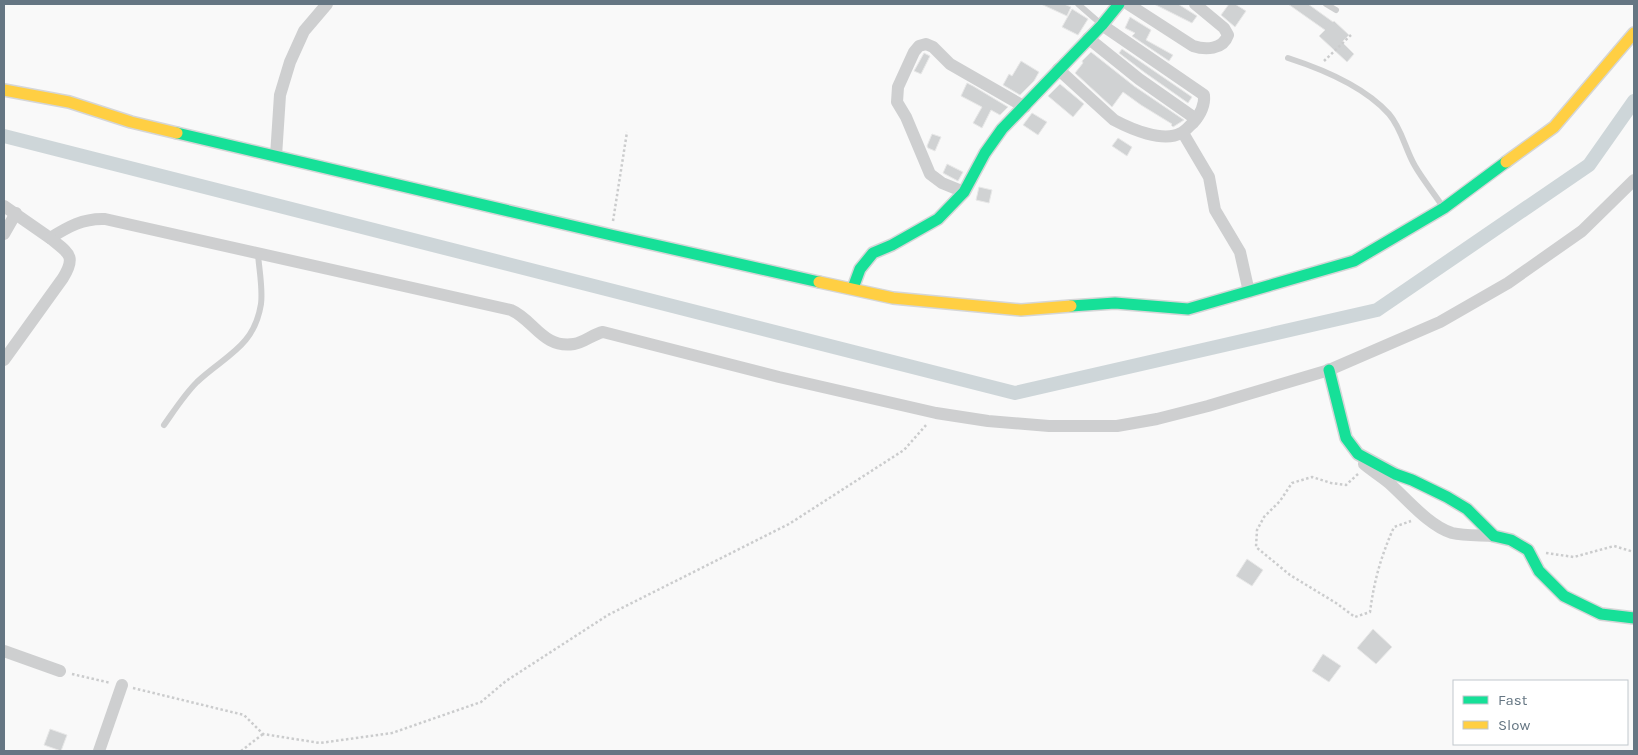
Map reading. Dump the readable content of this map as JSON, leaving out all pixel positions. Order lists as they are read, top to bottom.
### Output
{
  "legend": ["Fast", "Slow"]
}
